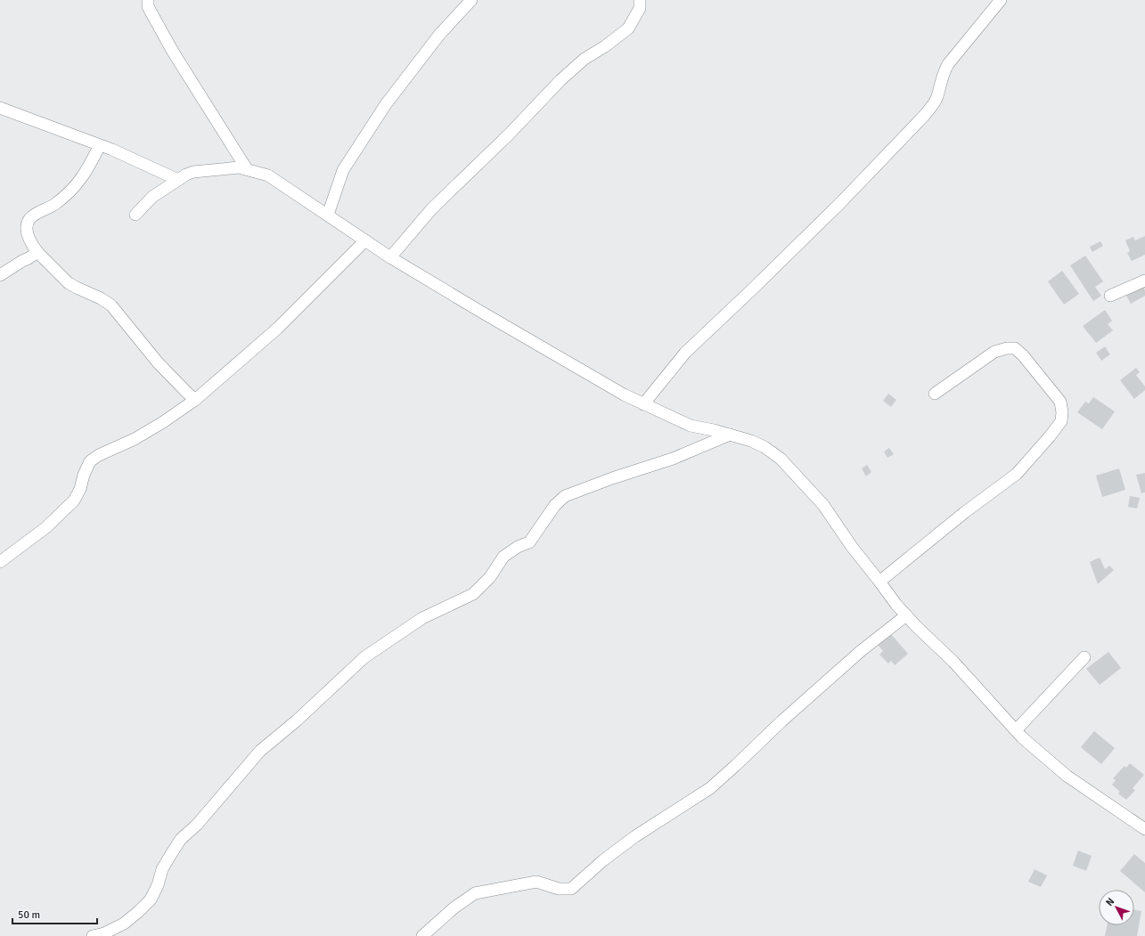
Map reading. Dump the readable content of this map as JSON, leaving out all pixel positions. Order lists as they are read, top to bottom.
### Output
{
  "scale_bar": "50 m",
  "north": "top left"
}
